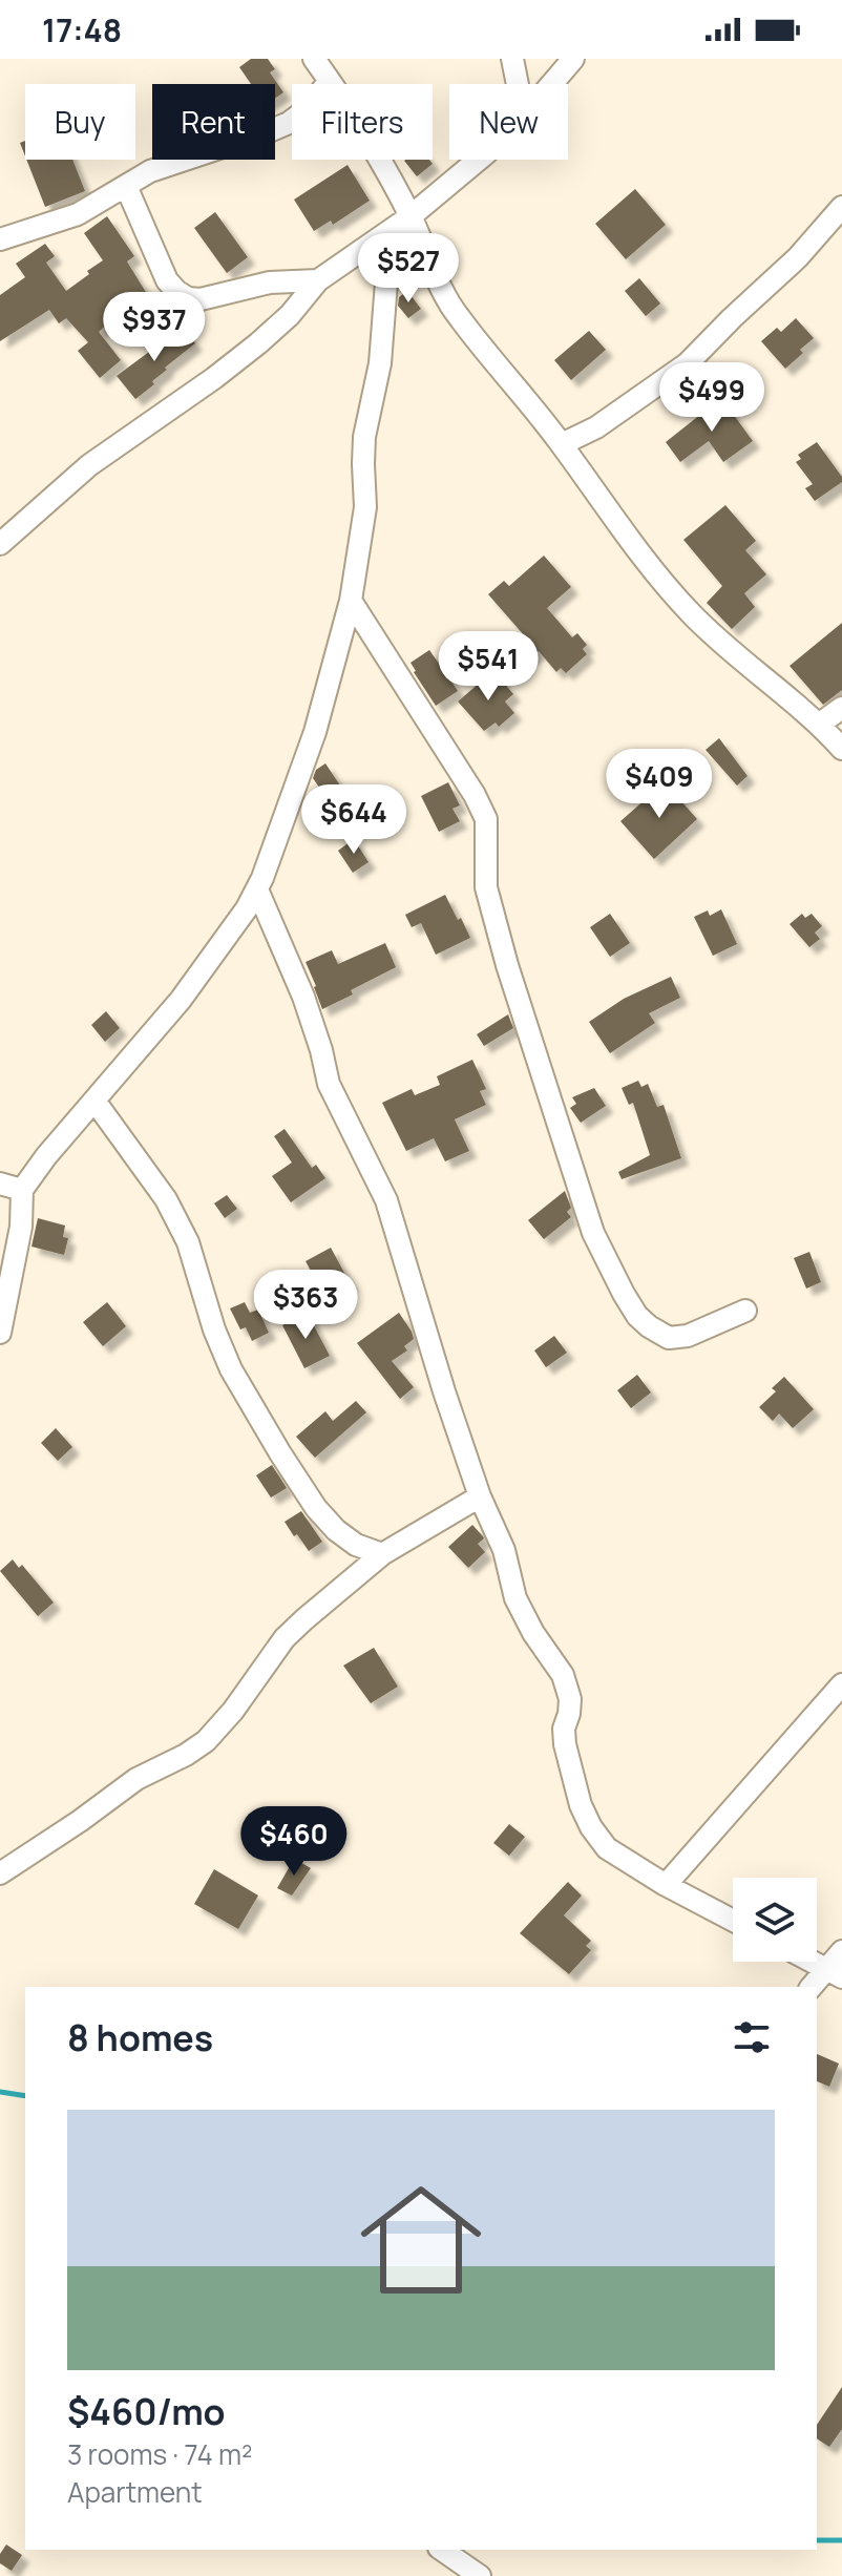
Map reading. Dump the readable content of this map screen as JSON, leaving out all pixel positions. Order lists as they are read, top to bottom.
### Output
{
  "page": {
    "status": "17:48",
    "chip": [
      "Buy",
      "Rent",
      "Filters",
      "New"
    ],
    "price": [
      "$527",
      "$937",
      "$499",
      "$541",
      "$409",
      "$644",
      "$363",
      "$460"
    ],
    "heading": "8 homes",
    "list": [
      {
        "name": "$460/mo",
        "note": "3 rooms · 74 m² · Apartment"
      }
    ]
  }
}
